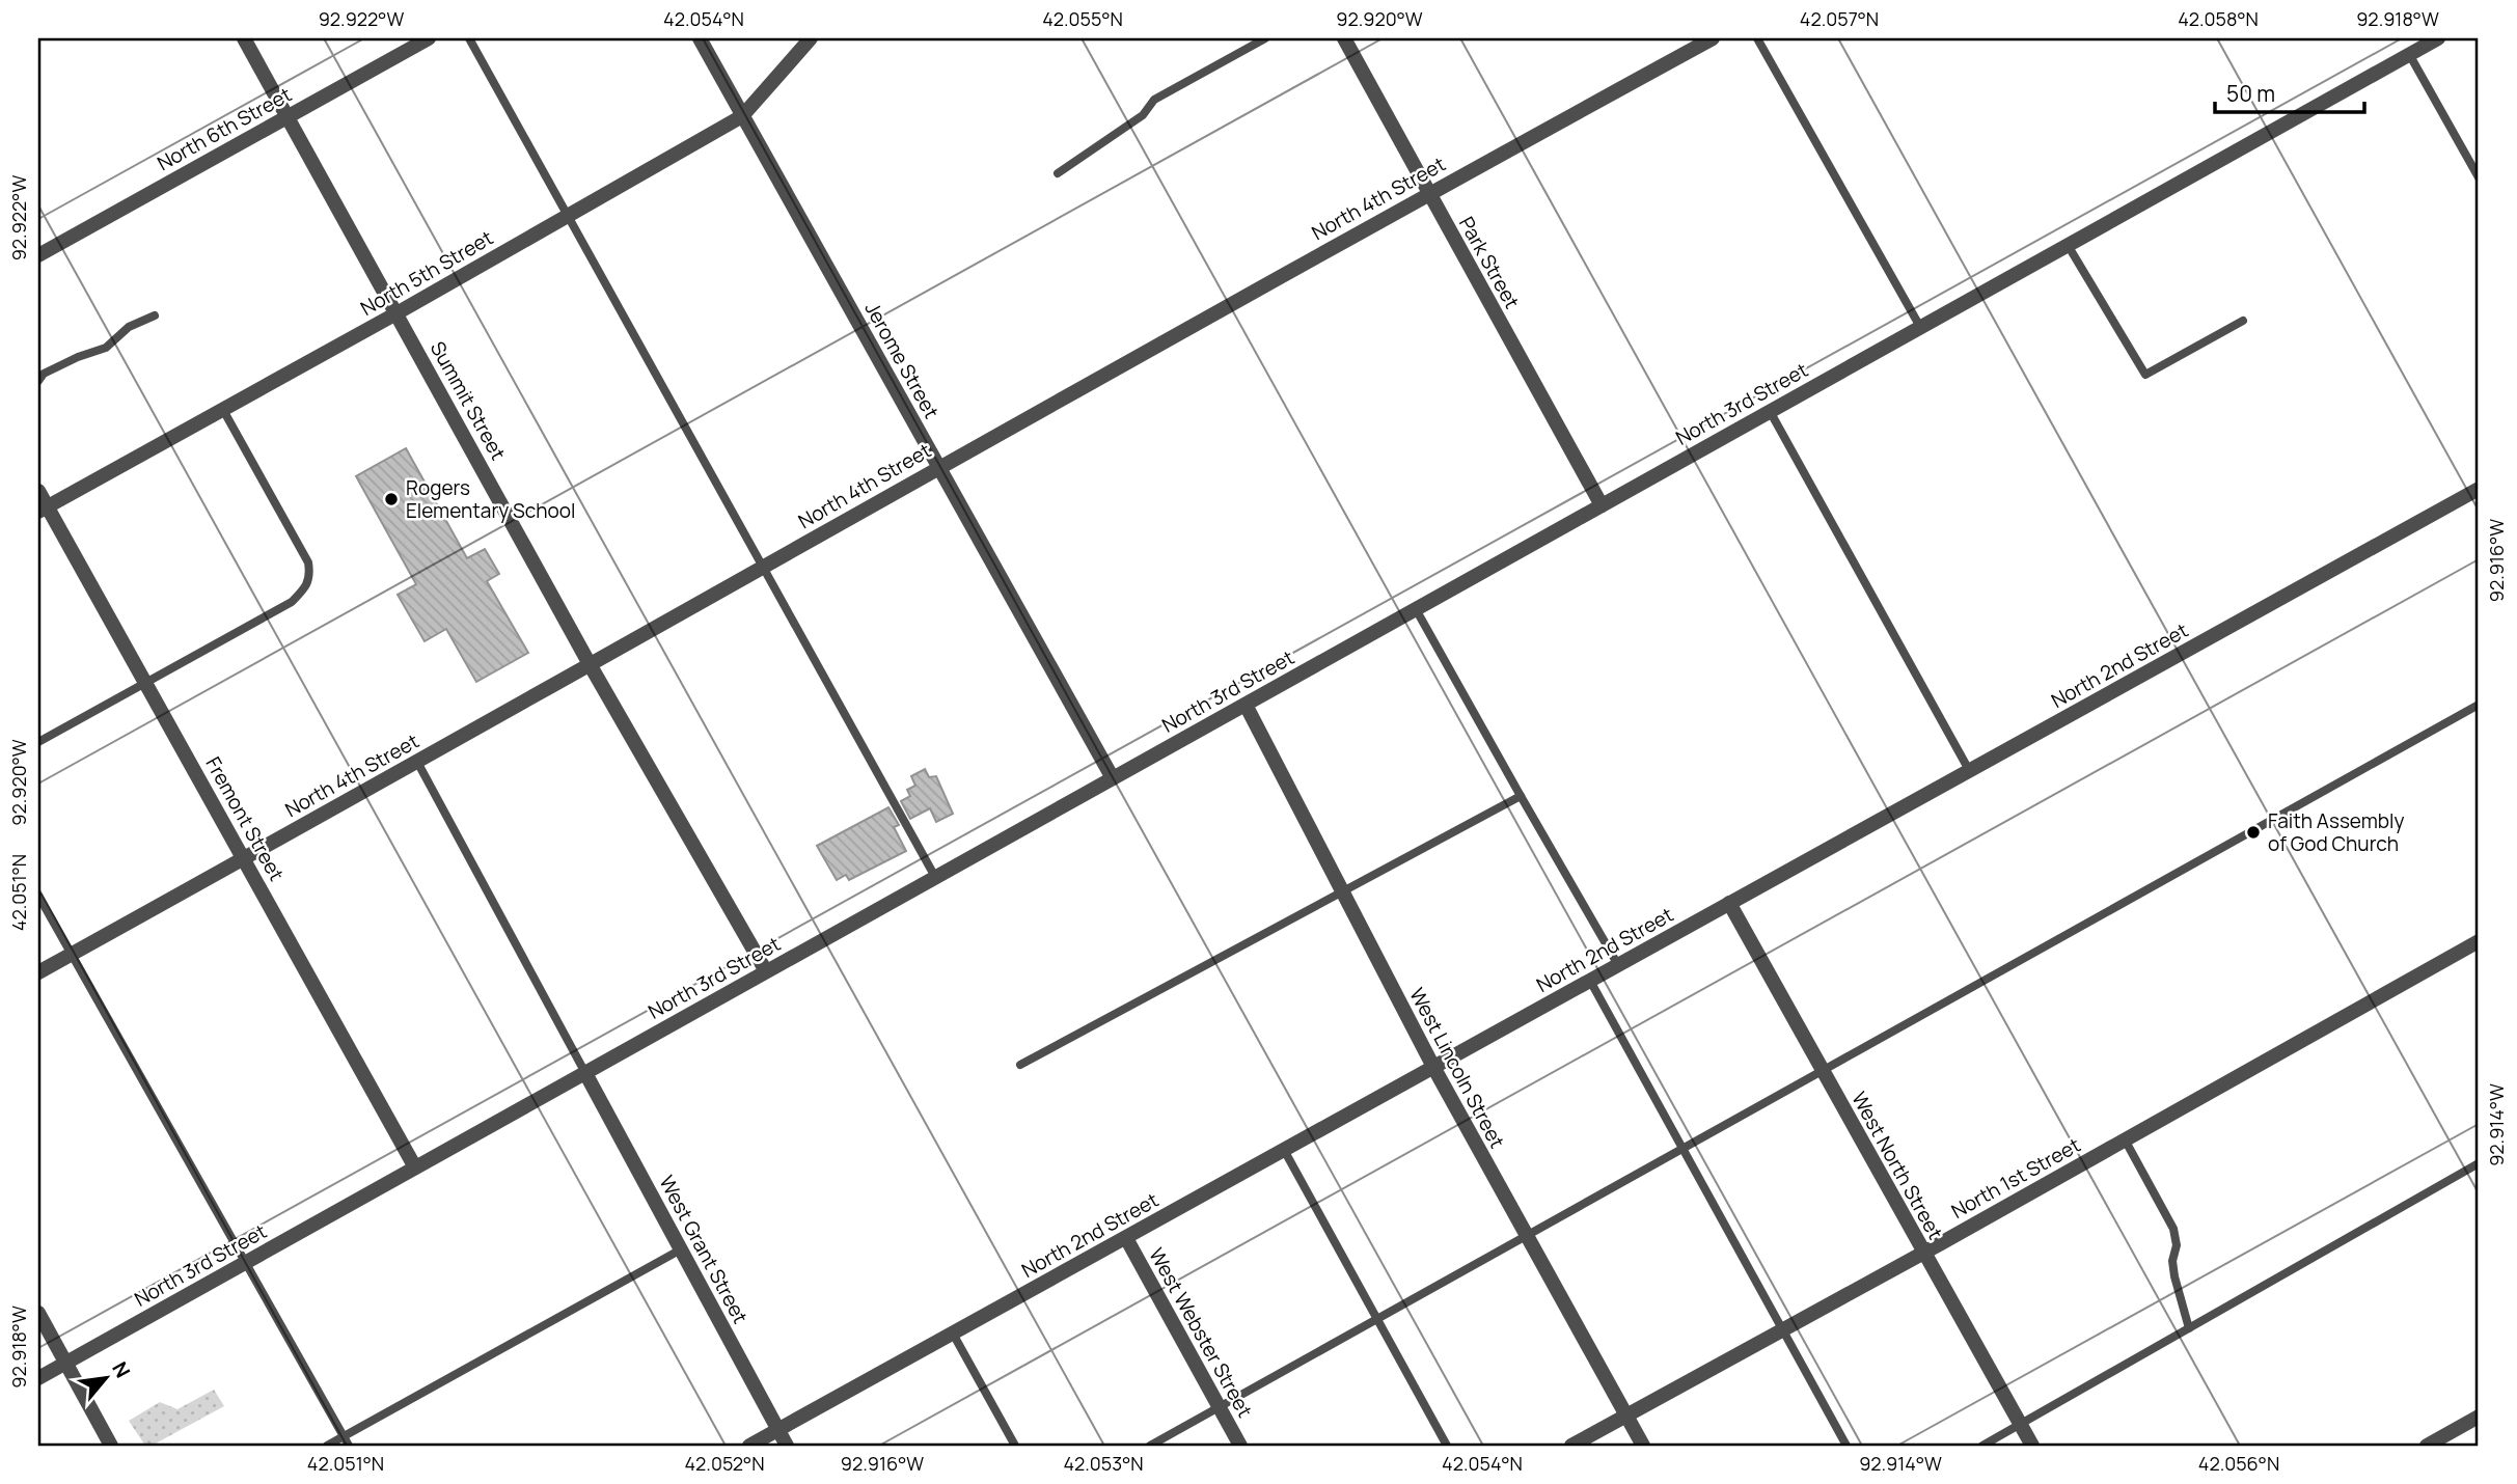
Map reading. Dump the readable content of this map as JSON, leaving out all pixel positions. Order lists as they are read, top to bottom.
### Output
{
  "streets": {
    "street": [
      "North 6th Street",
      "North 4th Street",
      "Park Street",
      "North 5th Street",
      "Jerome Street",
      "Summit Street",
      "North 3rd Street",
      "North 2nd Street",
      "Fremont Street",
      "West Lincoln Street",
      "West North Street",
      "North 1st Street",
      "West Grant Street",
      "West Webster Street"
    ]
  },
  "crossings": [
    ["North 6th Street", "Summit Street"],
    ["North 4th Street", "Park Street"],
    ["North 4th Street", "Jerome Street"],
    ["North 4th Street", "Summit Street"],
    ["North 4th Street", "Fremont Street"],
    ["Park Street", "North 3rd Street"],
    ["North 5th Street", "Jerome Street"],
    ["North 5th Street", "Summit Street"],
    ["North 5th Street", "Fremont Street"],
    ["Jerome Street", "North 3rd Street"],
    ["Summit Street", "North 3rd Street"],
    ["North 3rd Street", "Fremont Street"],
    ["North 3rd Street", "West Lincoln Street"],
    ["North 3rd Street", "West Grant Street"],
    ["North 2nd Street", "West Lincoln Street"],
    ["North 2nd Street", "West North Street"],
    ["North 2nd Street", "West Grant Street"],
    ["North 2nd Street", "West Webster Street"],
    ["West Lincoln Street", "North 1st Street"],
    ["West North Street", "North 1st Street"]
  ],
  "places": ["Rogers Elementary School", "Faith Assembly of God Church"],
  "scale_bar": "50 m",
  "north": "top right",
  "coordinates": [
    "92.922°W",
    "42.054°N",
    "42.055°N",
    "92.920°W",
    "42.057°N",
    "42.058°N",
    "92.918°W",
    "92.916°W",
    "42.051°N",
    "92.914°W",
    "42.052°N",
    "42.053°N",
    "42.056°N"
  ]
}
